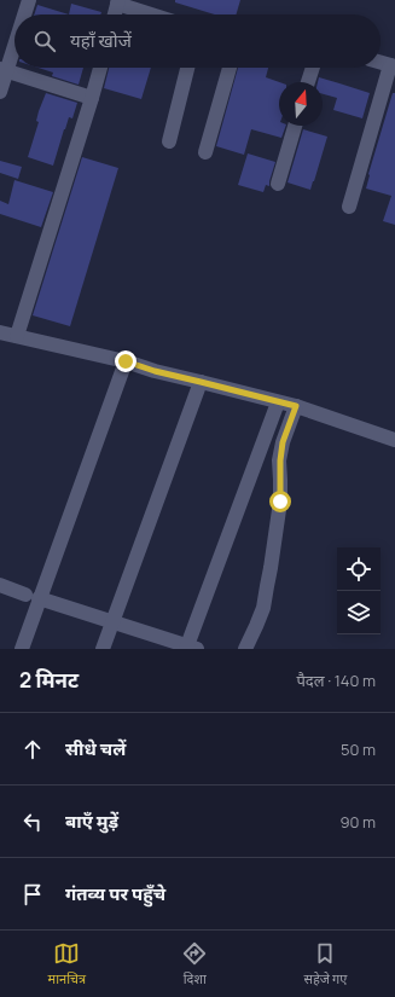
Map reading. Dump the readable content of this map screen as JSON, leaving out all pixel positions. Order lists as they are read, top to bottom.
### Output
{
  "north": "top",
  "page": {
    "search": "यहाँ खोजें",
    "heading": ["2 मिनट", "पैदल · 140 m"],
    "list": [
      ["सीधे चलें", "50 m"],
      ["बाएँ मुड़ें", "90 m"],
      "गंतव्य पर पहुँचे"
    ],
    "nav": ["मानचित्र", "दिशा", "सहेजे गए"]
  }
}
